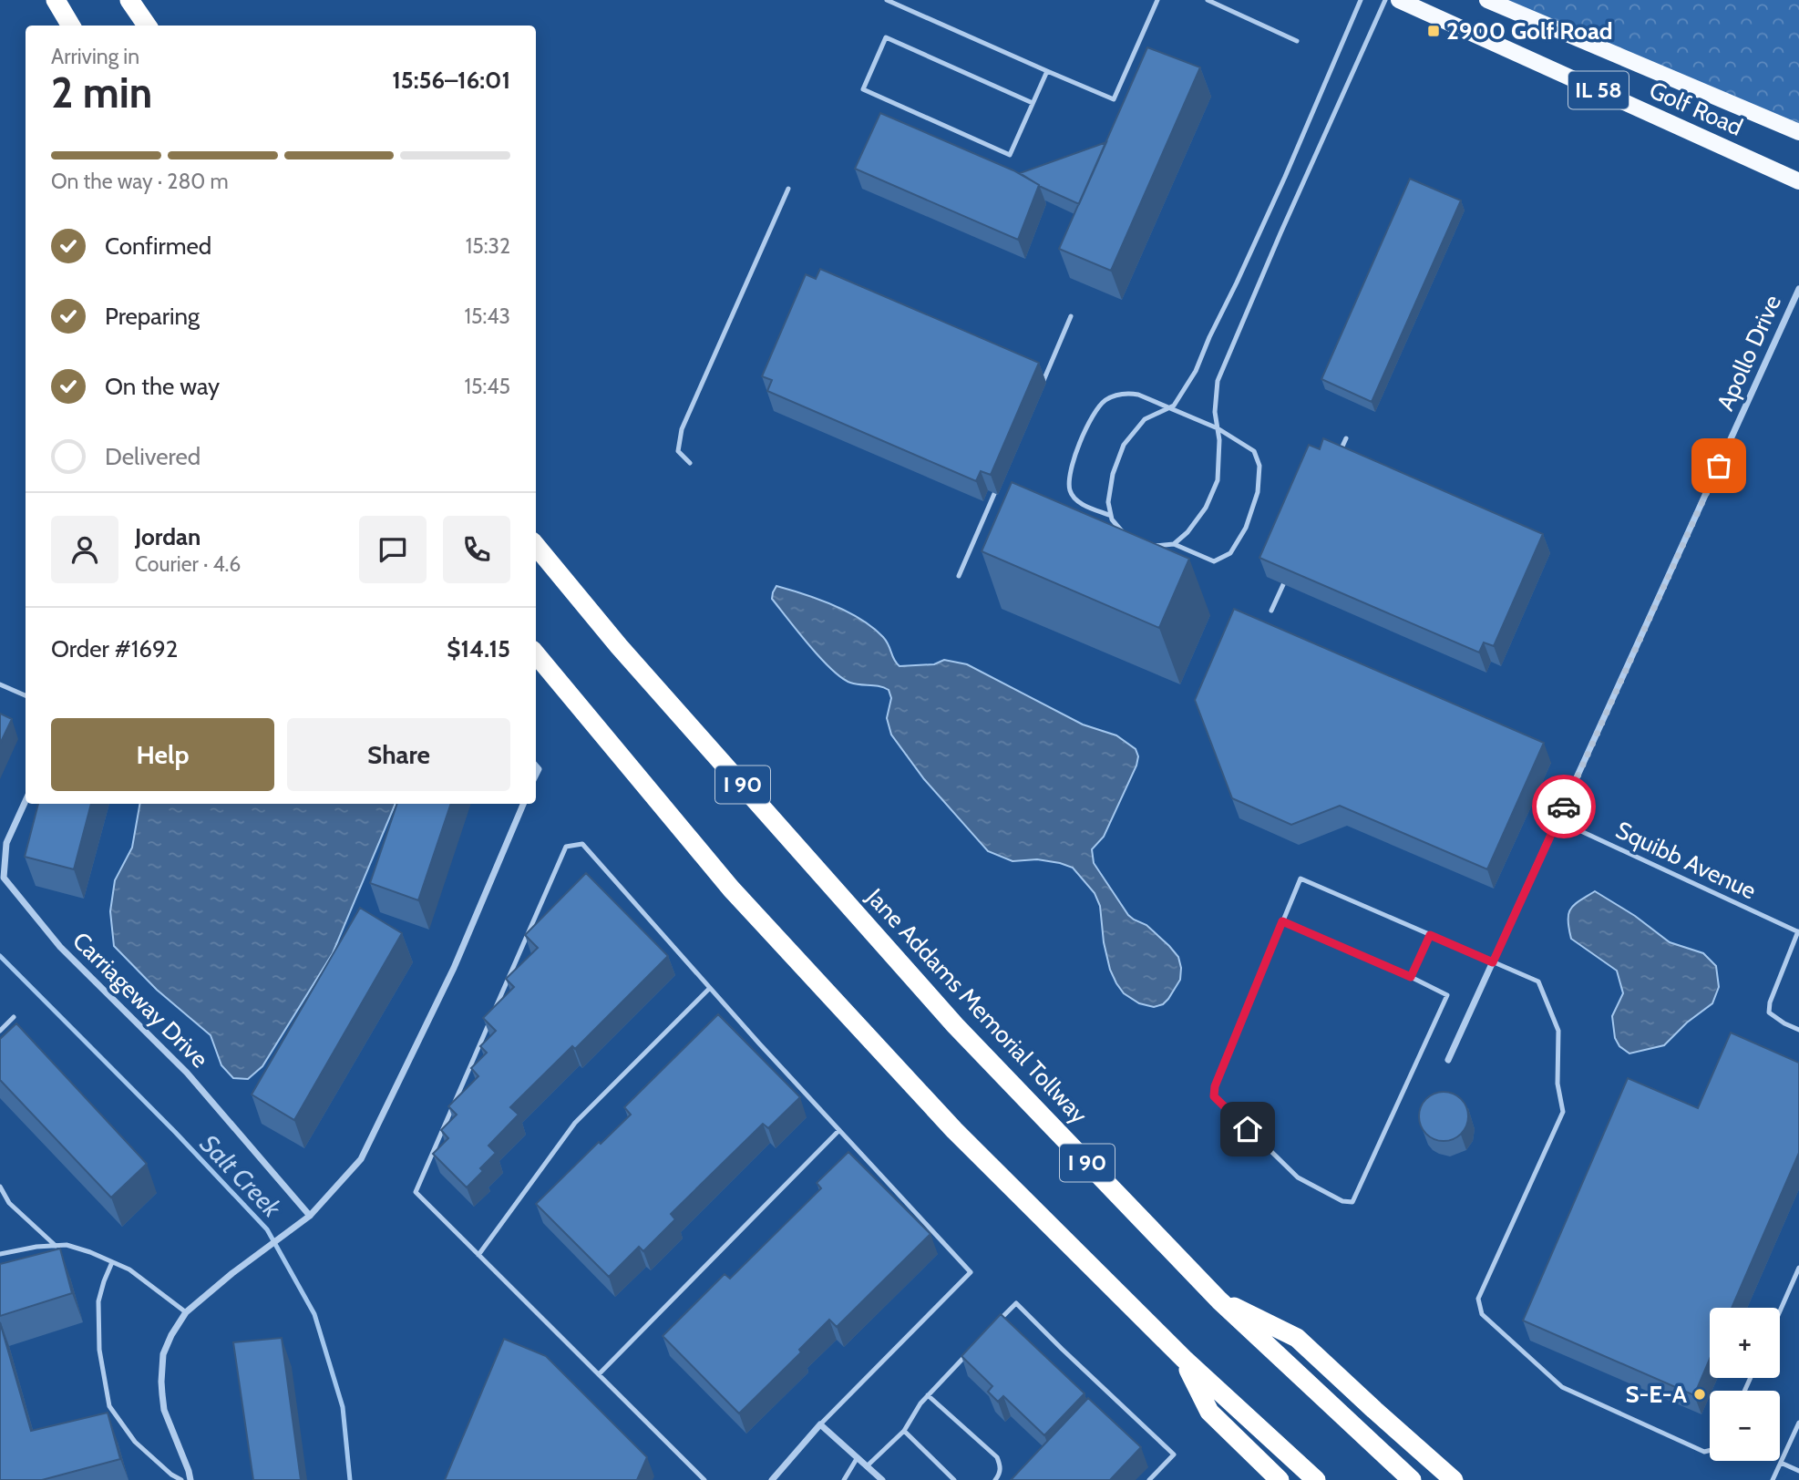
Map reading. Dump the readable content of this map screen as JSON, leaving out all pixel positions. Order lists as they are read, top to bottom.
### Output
{
  "streets": {
    "highway": ["I 90", "Jane Addams Memorial Tollway"],
    "main road": ["IL 58", "Golf Road"],
    "street": ["Apollo Drive", "Carriageway Drive"],
    "lane": ["Squibb Avenue"]
  },
  "crossings": [
    ["Apollo Drive", "Squibb Avenue"]
  ],
  "water": ["Salt Creek"],
  "places": {
    "transit": ["2900 Golf Road"],
    "other": ["S-E-A"]
  },
  "page": {
    "heading": ["2 min", "Arriving in", "15:56–16:01"],
    "panel": [
      "Jordan",
      "Courier · 4.6",
      "Order #1692",
      "$14.15"
    ],
    "bar": "On the way · 280 m",
    "list": [
      ["Confirmed", "15:32"],
      ["Preparing", "15:43"],
      ["On the way", "15:45"],
      "Delivered"
    ],
    "buttons": ["Help", "Share"],
    "map_buttons": ["+", "−"]
  }
}
